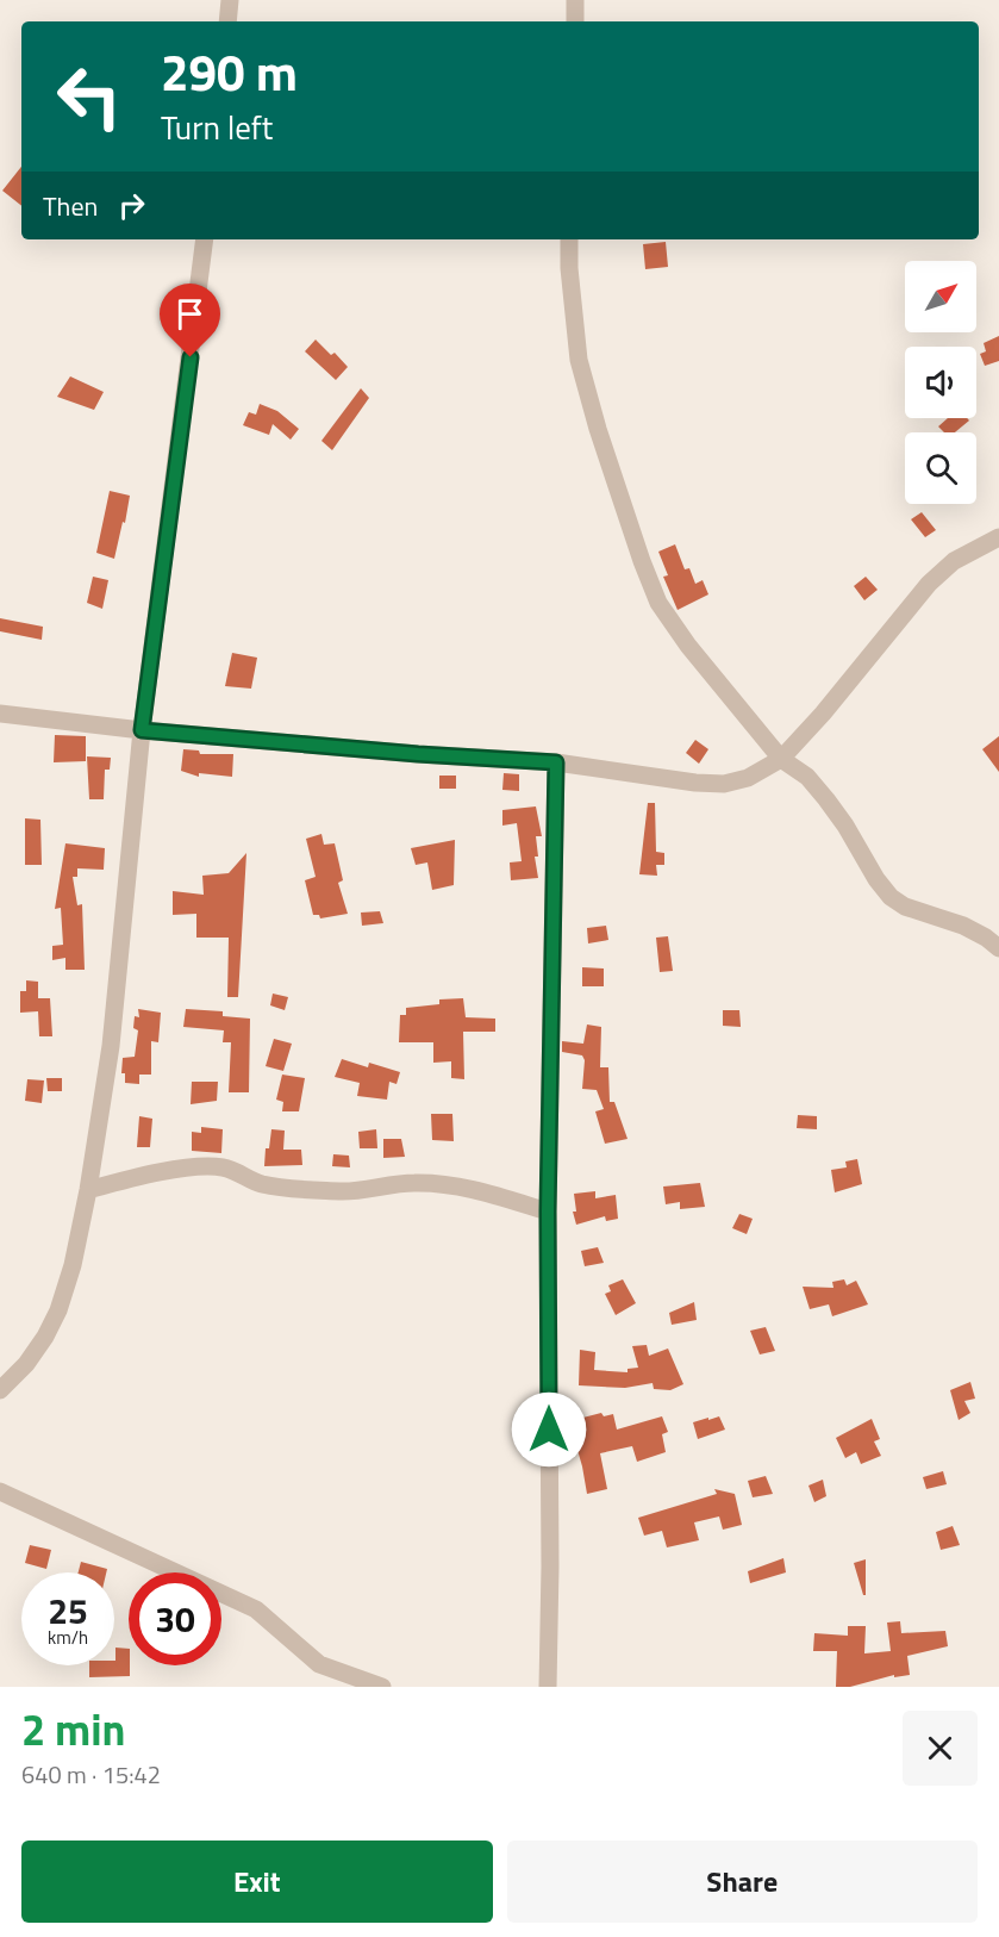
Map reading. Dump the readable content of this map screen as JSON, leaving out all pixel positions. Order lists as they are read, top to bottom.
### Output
{
  "north": "top right",
  "page": {
    "turn": ["290 m", "Turn left"],
    "then": "Then",
    "speed": "25 km/h",
    "limit": "30",
    "heading": ["2 min", "640 m · 15:42"],
    "buttons": ["Exit", "Share"]
  }
}
